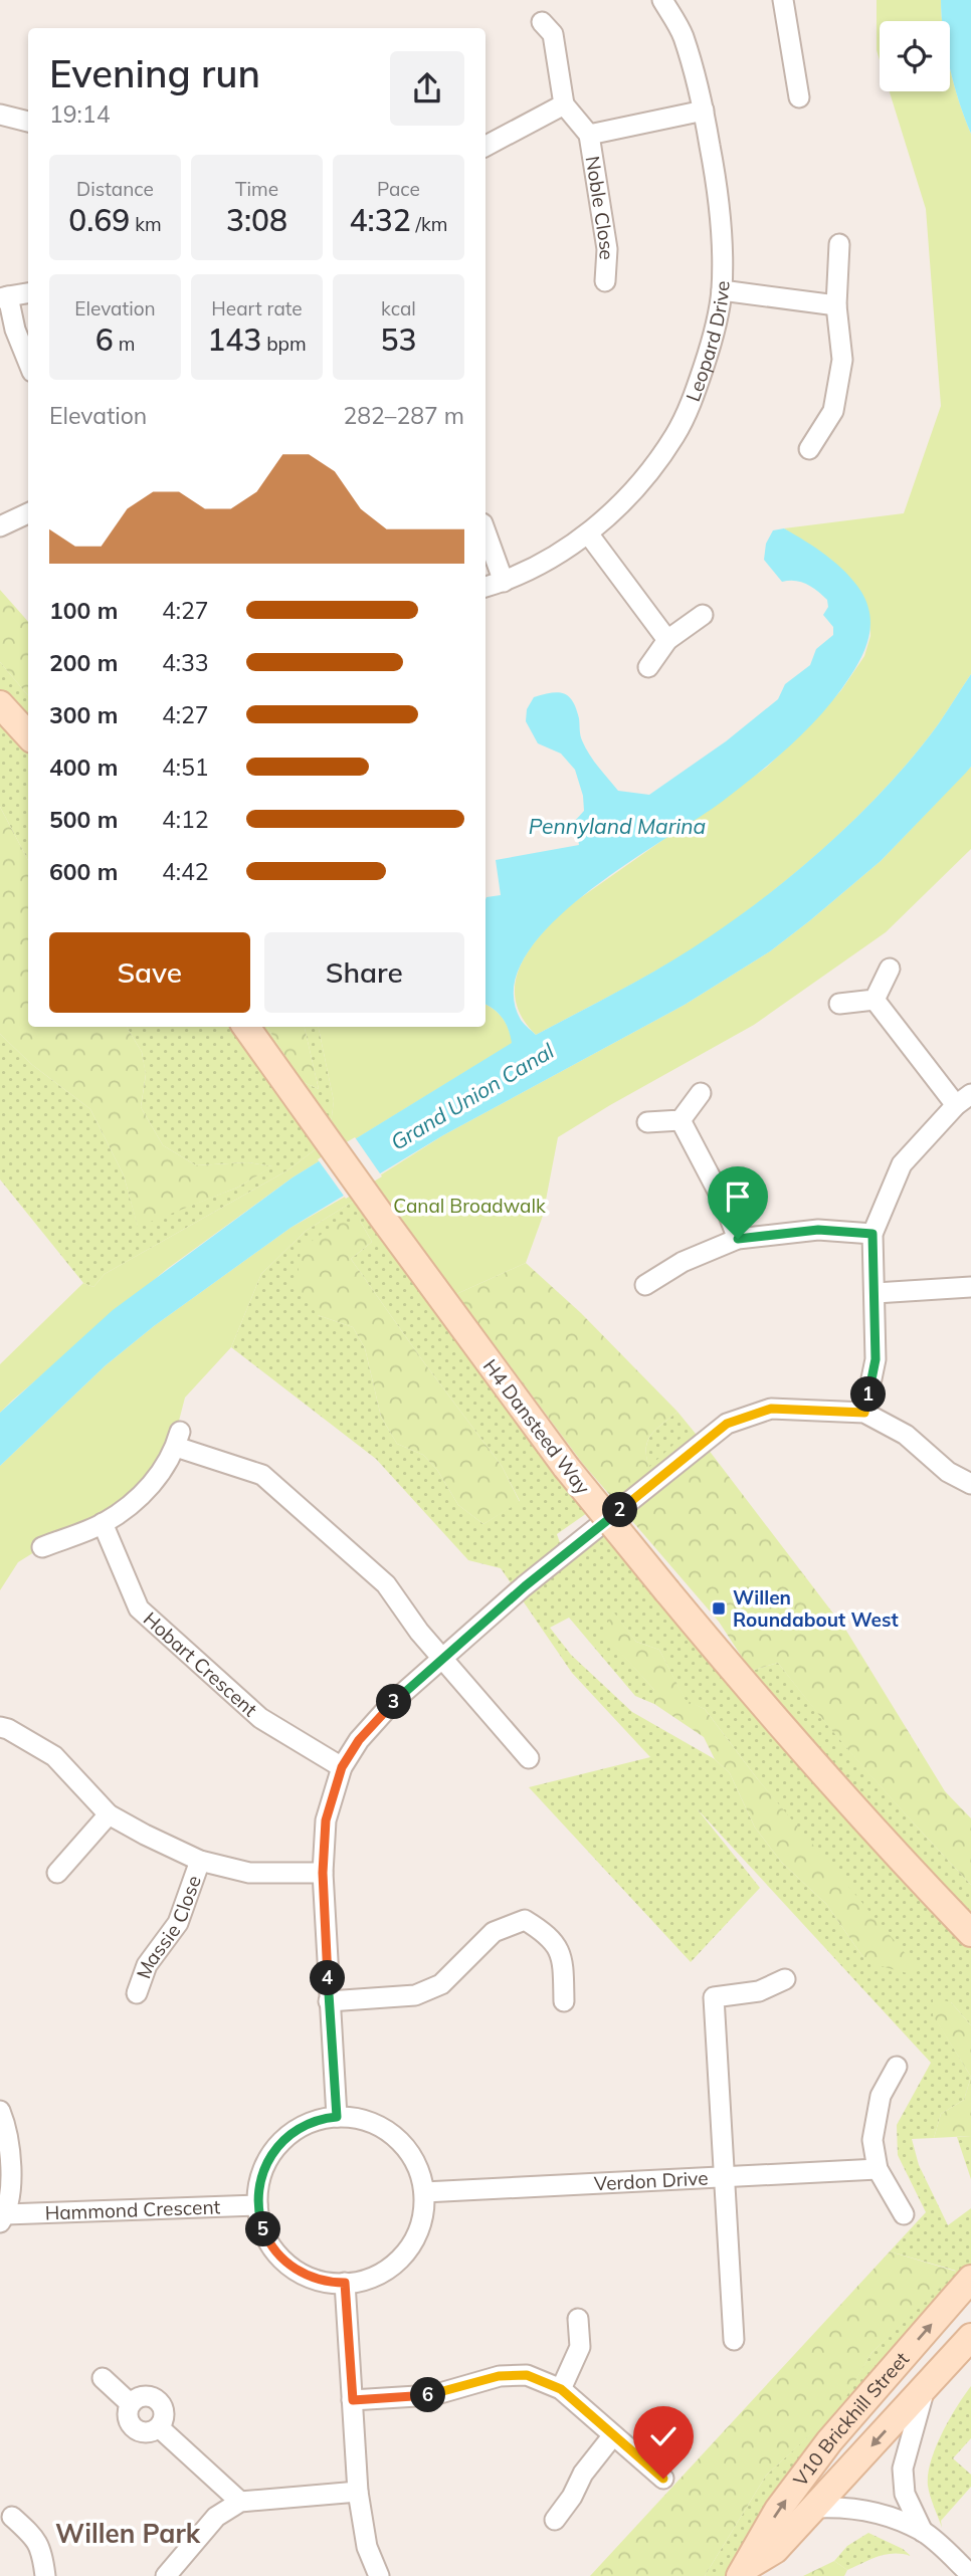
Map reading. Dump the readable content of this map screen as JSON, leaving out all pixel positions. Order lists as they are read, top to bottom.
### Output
{
  "streets": {
    "street": [
      "Noble Close",
      "Leopard Drive",
      "H4 Dansteed Way",
      "Hobart Crescent",
      "Massie Close",
      "Verdon Drive",
      "Hammond Crescent",
      "V10 Brickhill Street"
    ]
  },
  "crossings": [
    ["Noble Close", "Leopard Drive"],
    ["Verdon Drive", "Hammond Crescent"]
  ],
  "districts": ["Willen Park"],
  "water": ["Pennyland Marina", "Grand Union Canal"],
  "parks": ["Canal Broadwalk"],
  "places": {
    "transit": ["Willen Roundabout West"]
  },
  "page": {
    "heading": ["Evening run", "19:14"],
    "stats": [
      ["Distance", "0.69 km"],
      ["Time", "3:08"],
      ["Pace", "4:32 /km"],
      ["Elevation", "6 m"],
      ["Heart rate", "143 bpm"],
      ["kcal", "53"]
    ],
    "chart": ["Elevation", "282–287 m"],
    "list": [
      {
        "name": "100 m",
        "note": "4:27"
      },
      {
        "name": "200 m",
        "note": "4:33"
      },
      {
        "name": "300 m",
        "note": "4:27"
      },
      {
        "name": "400 m",
        "note": "4:51"
      },
      {
        "name": "500 m",
        "note": "4:12"
      },
      {
        "name": "600 m",
        "note": "4:42"
      }
    ],
    "buttons": ["Save", "Share"],
    "pins": [
      "1",
      "2",
      "3",
      "4",
      "5",
      "6"
    ]
  }
}
